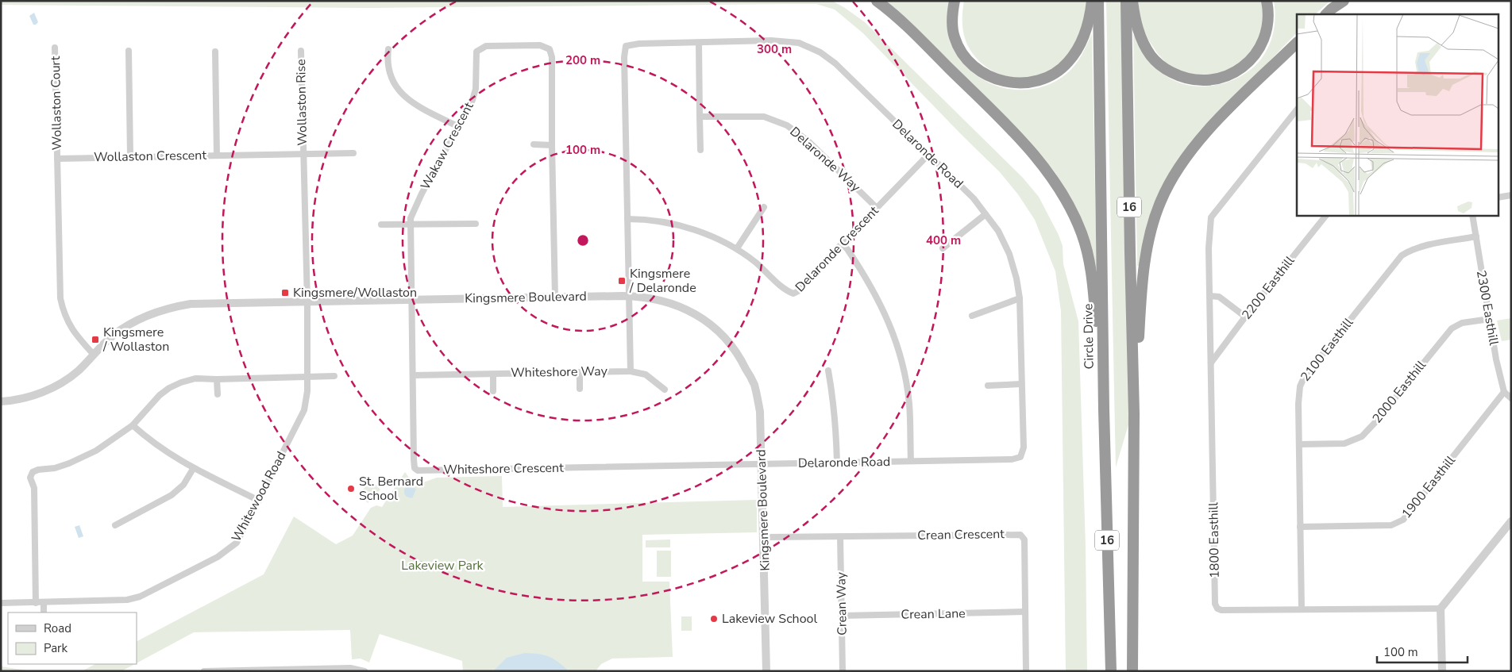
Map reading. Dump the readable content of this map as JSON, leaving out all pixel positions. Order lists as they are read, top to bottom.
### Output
{
  "streets": {
    "highway": ["16", "Circle Drive"],
    "street": [
      "Wollaston Rise",
      "Wollaston Court",
      "Wakaw Crescent",
      "Delaronde Road",
      "Wollaston Crescent",
      "Delaronde Way",
      "Delaronde Crescent",
      "2200 Easthill",
      "Kingsmere Boulevard",
      "2300 Easthill",
      "2100 Easthill",
      "Whiteshore Way",
      "2000 Easthill",
      "Whiteshore Crescent",
      "1900 Easthill",
      "Whitewood Road",
      "Crean Crescent",
      "1800 Easthill",
      "Crean Way",
      "Crean Lane"
    ]
  },
  "crossings": [
    ["Wollaston Rise", "Wollaston Crescent"],
    ["Wollaston Court", "Wollaston Crescent"],
    ["Wakaw Crescent", "Kingsmere Boulevard"],
    ["Wakaw Crescent", "Whiteshore Crescent"],
    ["Delaronde Road", "Delaronde Crescent"],
    ["Delaronde Road", "Kingsmere Boulevard"],
    ["Delaronde Road", "Whiteshore Crescent"],
    ["Delaronde Way", "Delaronde Crescent"],
    ["2200 Easthill", "1800 Easthill"],
    ["Kingsmere Boulevard", "Whiteshore Crescent"],
    ["Kingsmere Boulevard", "Whitewood Road"],
    ["Kingsmere Boulevard", "Crean Crescent"],
    ["2300 Easthill", "2100 Easthill"],
    ["2300 Easthill", "2000 Easthill"],
    ["2300 Easthill", "1900 Easthill"],
    ["2100 Easthill", "2000 Easthill"],
    ["2100 Easthill", "1900 Easthill"],
    ["2100 Easthill", "1800 Easthill"],
    ["Whiteshore Way", "Whiteshore Crescent"],
    ["Crean Crescent", "Crean Way"],
    ["Crean Crescent", "Crean Lane"],
    ["Crean Way", "Crean Lane"]
  ],
  "parks": ["Lakeview Park"],
  "places": {
    "transit": ["Kingsmere / Delaronde", "Kingsmere/Wollaston", "Kingsmere / Wollaston"],
    "other": ["St. Bernard School", "Lakeview School"]
  },
  "legend": ["Road", "Park"],
  "scale_bar": "100 m",
  "rings": [
    "300 m",
    "200 m",
    "100 m",
    "400 m"
  ]
}
